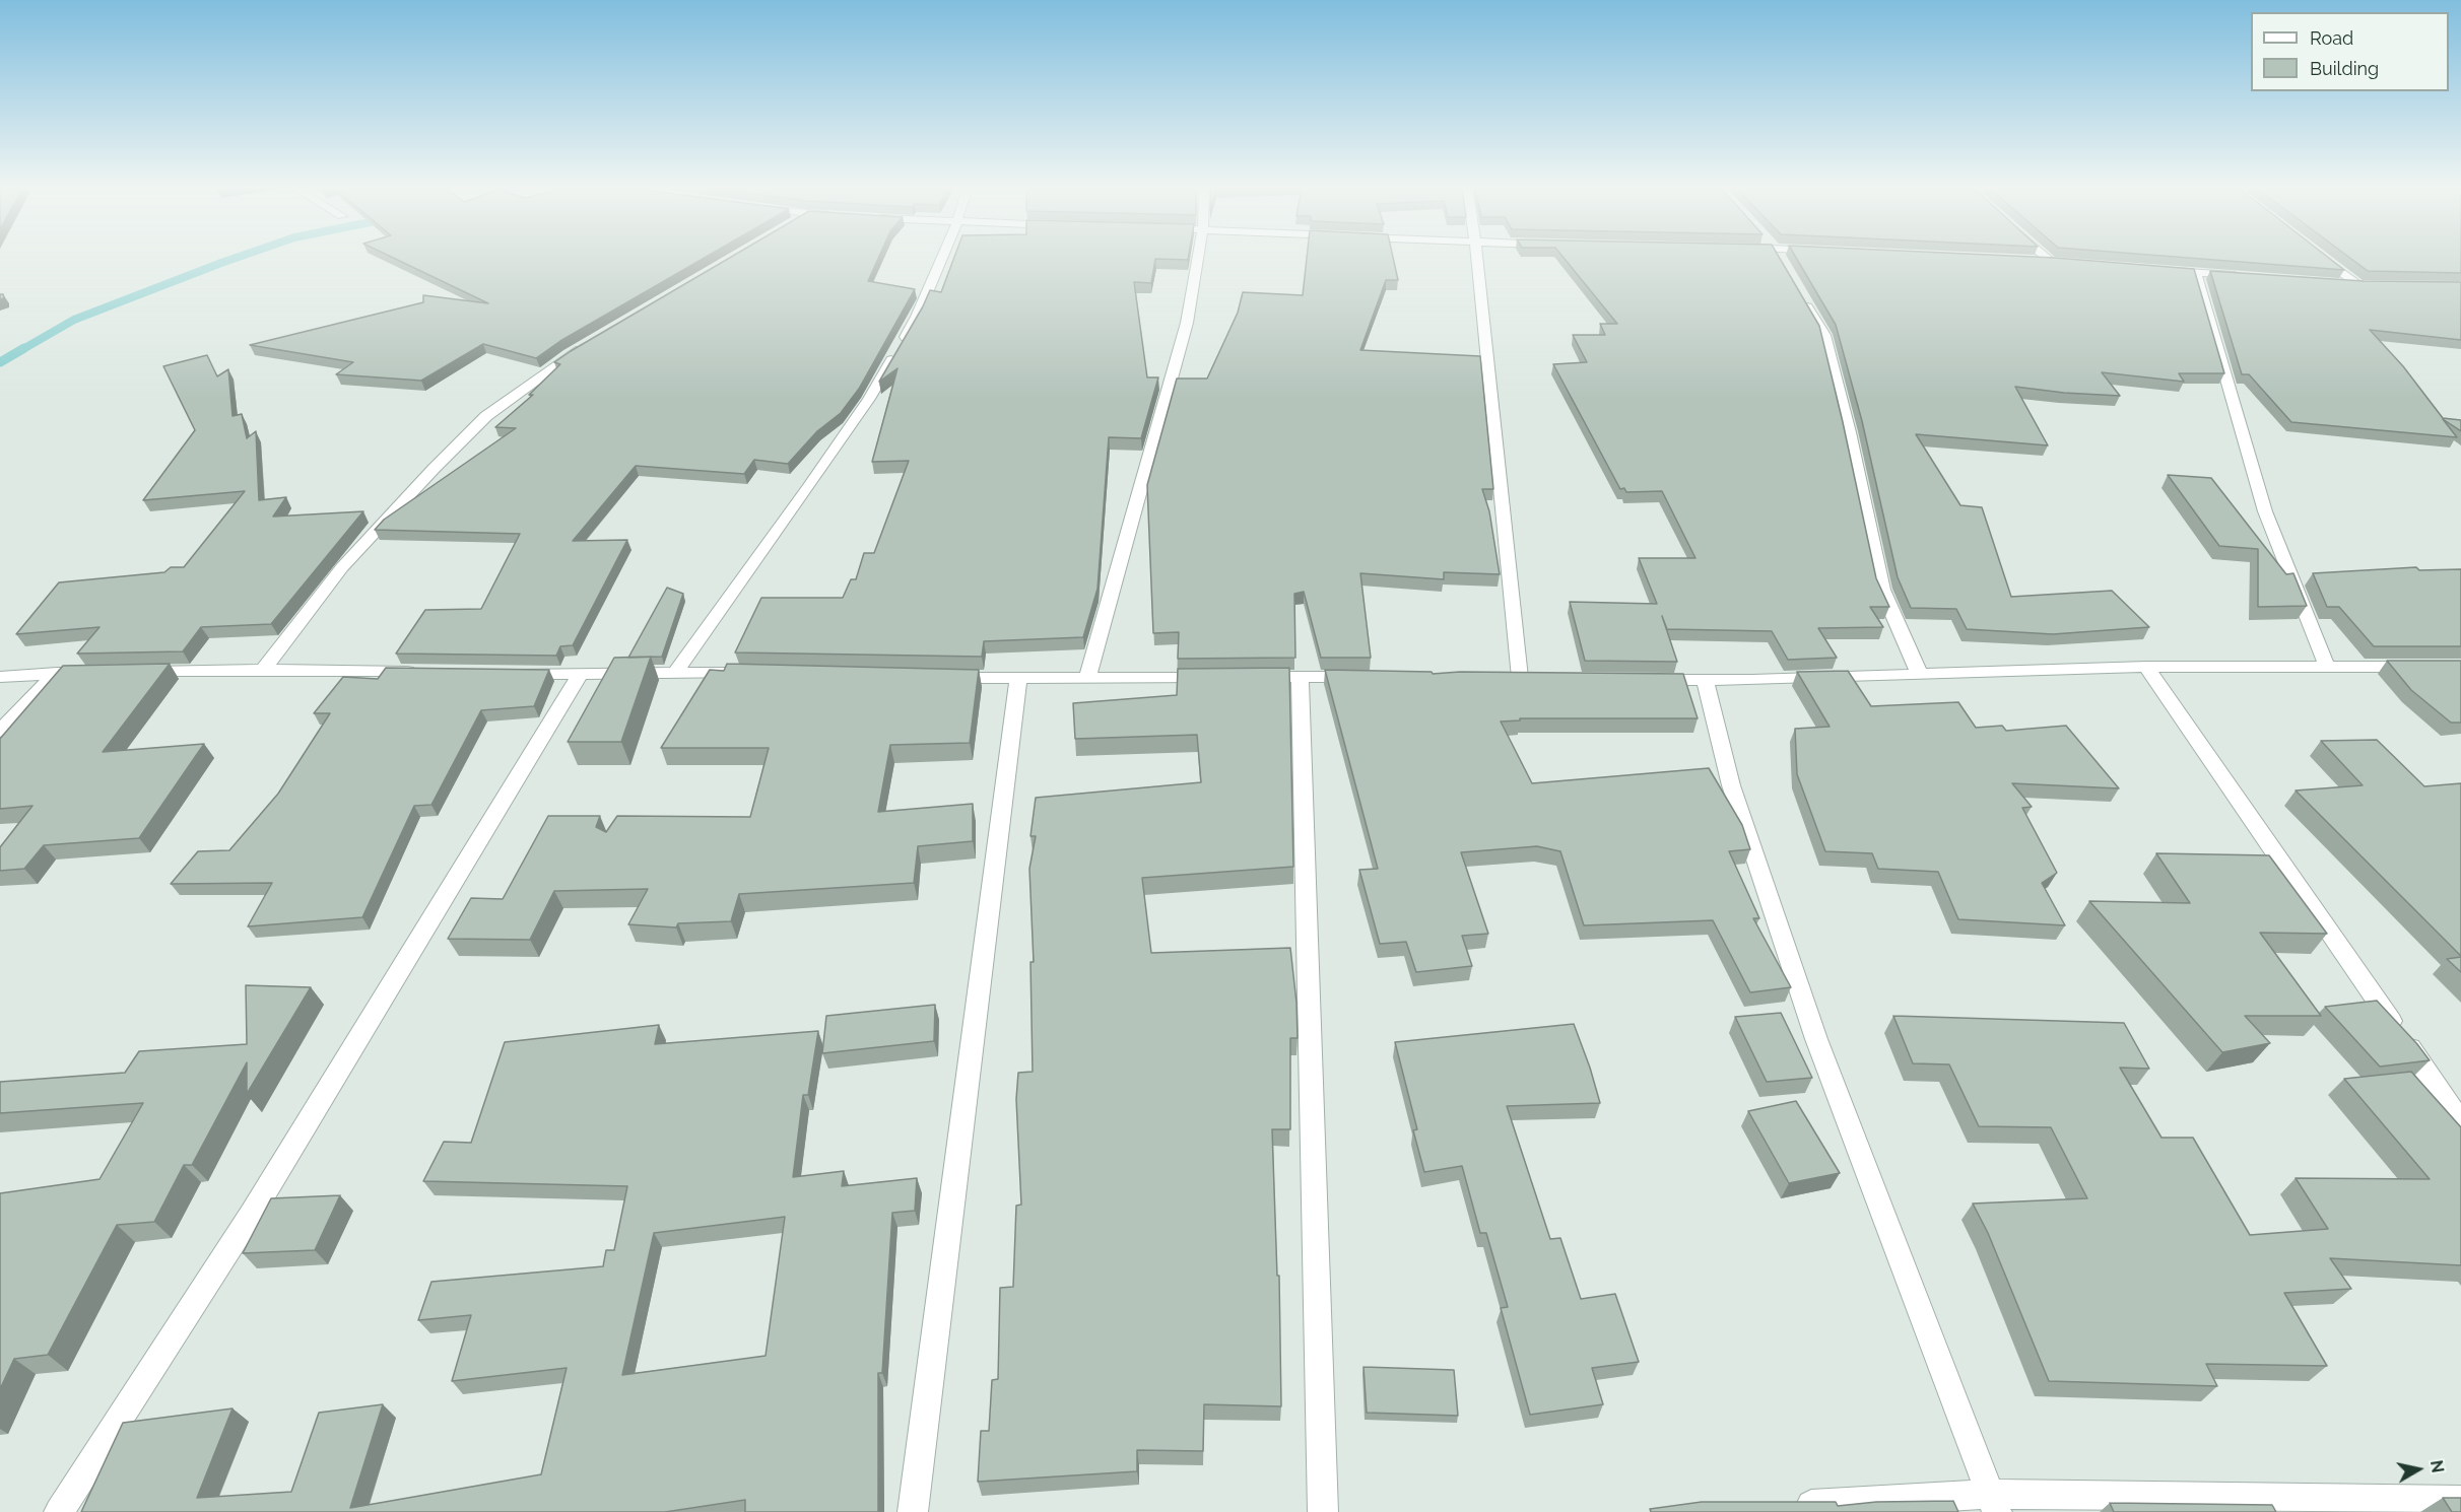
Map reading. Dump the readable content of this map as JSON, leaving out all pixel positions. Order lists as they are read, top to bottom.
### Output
{
  "legend": ["Road", "Building"],
  "north": "right"
}
